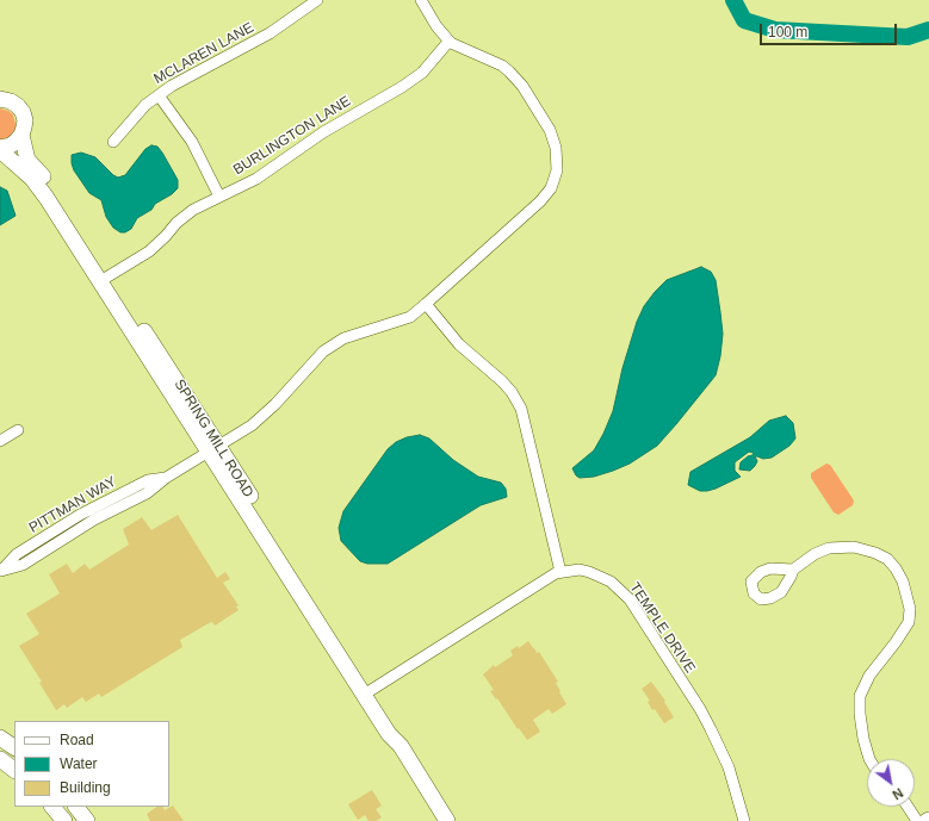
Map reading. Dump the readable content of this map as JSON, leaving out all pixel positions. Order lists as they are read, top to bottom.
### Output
{
  "streets": {
    "street": [
      "MCLAREN LANE",
      "BURLINGTON LANE",
      "SPRING MILL ROAD",
      "PITTMAN WAY",
      "TEMPLE DRIVE"
    ]
  },
  "crossings": [
    ["BURLINGTON LANE", "SPRING MILL ROAD"],
    ["BURLINGTON LANE", "PITTMAN WAY"],
    ["SPRING MILL ROAD", "PITTMAN WAY"],
    ["SPRING MILL ROAD", "TEMPLE DRIVE"]
  ],
  "legend": ["Road", "Water", "Building"],
  "scale_bar": "100 m",
  "north": "bottom right"
}
